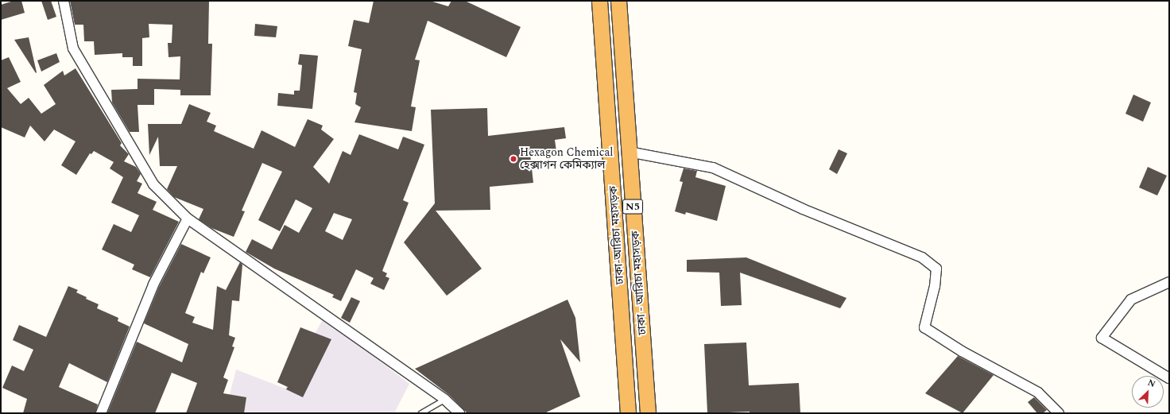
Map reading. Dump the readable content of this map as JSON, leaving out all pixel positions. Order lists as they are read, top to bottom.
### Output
{
  "streets": {
    "highway": ["N5", "ঢাকা-আরিচা মহাসড়ক", "ঢাকা - আরিচা মহাসড়ক"]
  },
  "places": ["Hexagon Chemical হেক্সাগন কেমিক্যাল"],
  "north": "top right"
}
